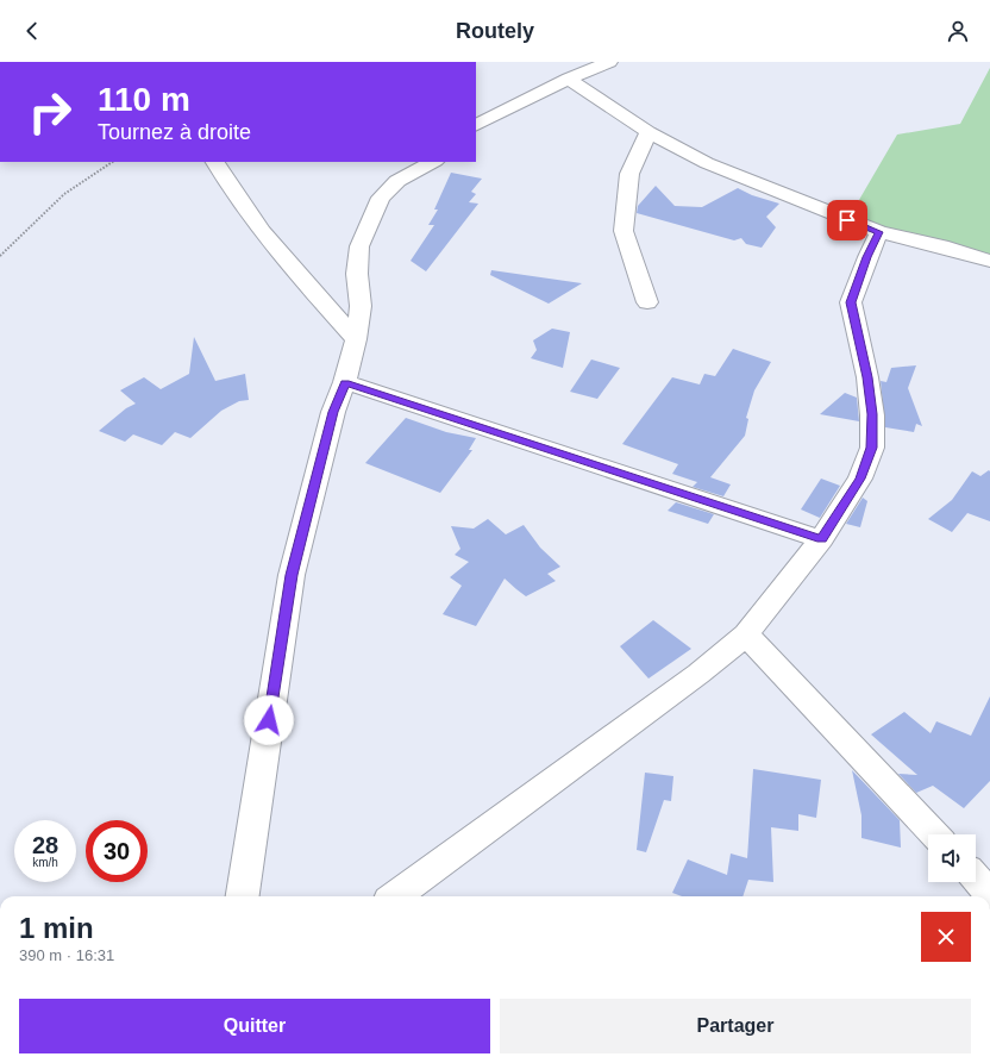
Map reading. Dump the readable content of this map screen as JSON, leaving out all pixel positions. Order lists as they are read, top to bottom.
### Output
{
  "page": {
    "header": "Routely",
    "turn": ["110 m", "Tournez à droite"],
    "speed": "28 km/h",
    "limit": "30",
    "heading": ["1 min", "390 m · 16:31"],
    "buttons": ["Quitter", "Partager"]
  }
}
